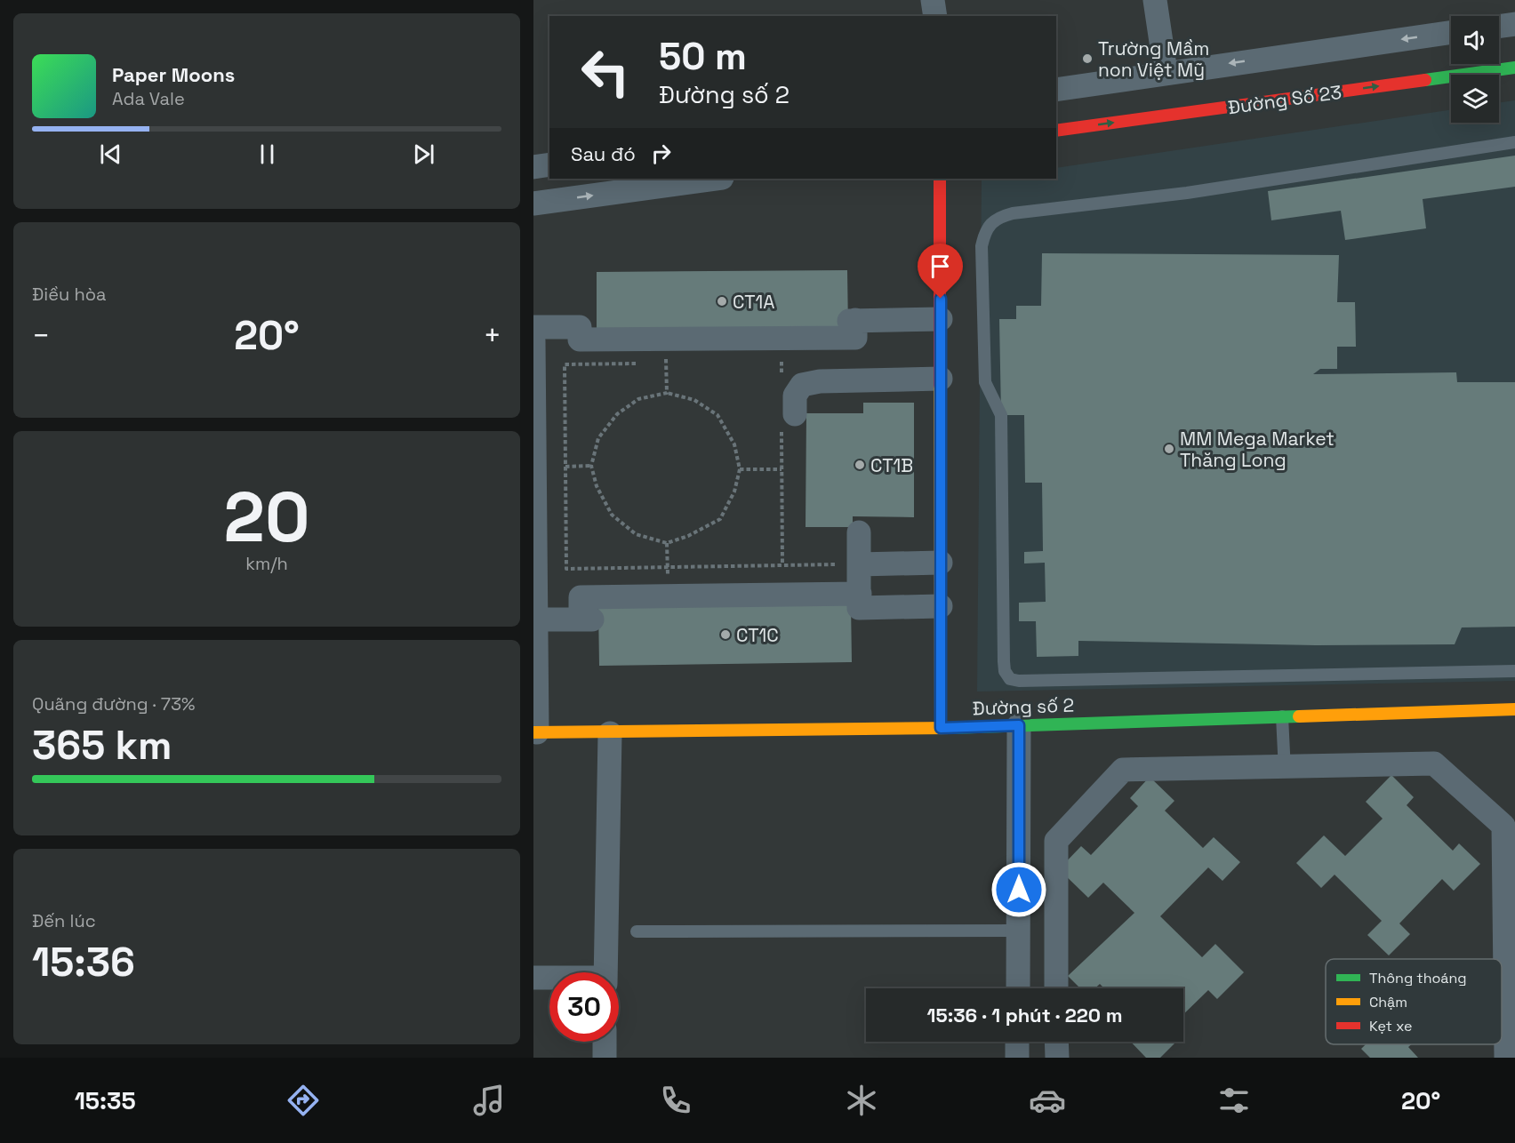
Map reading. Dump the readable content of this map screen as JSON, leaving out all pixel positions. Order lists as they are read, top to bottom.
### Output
{
  "streets": {
    "street": ["Đường Số 23", "Đường số 2"]
  },
  "places": [
    "Trường Mầm non Việt Mỹ",
    "CT1A",
    "MM Mega Market Thăng Long",
    "CT1B",
    "CT1C"
  ],
  "legend": ["Thông thoáng", "Chậm", "Kẹt xe"],
  "page": {
    "turn": ["50 m", "Đường số 2"],
    "song": ["Paper Moons", "Ada Vale"],
    "then": "Sau đó",
    "tile": [
      "Điều hòa",
      ["20", "km/h"],
      ["Quãng đường · 73%", "365 km"],
      ["Đến lúc", "15:36"]
    ],
    "heat": ["−", "20°", "+"],
    "limit": "30",
    "trip": "15:36 · 1 phút · 220 m",
    "tabs": ["15:35", "20°"]
  }
}
